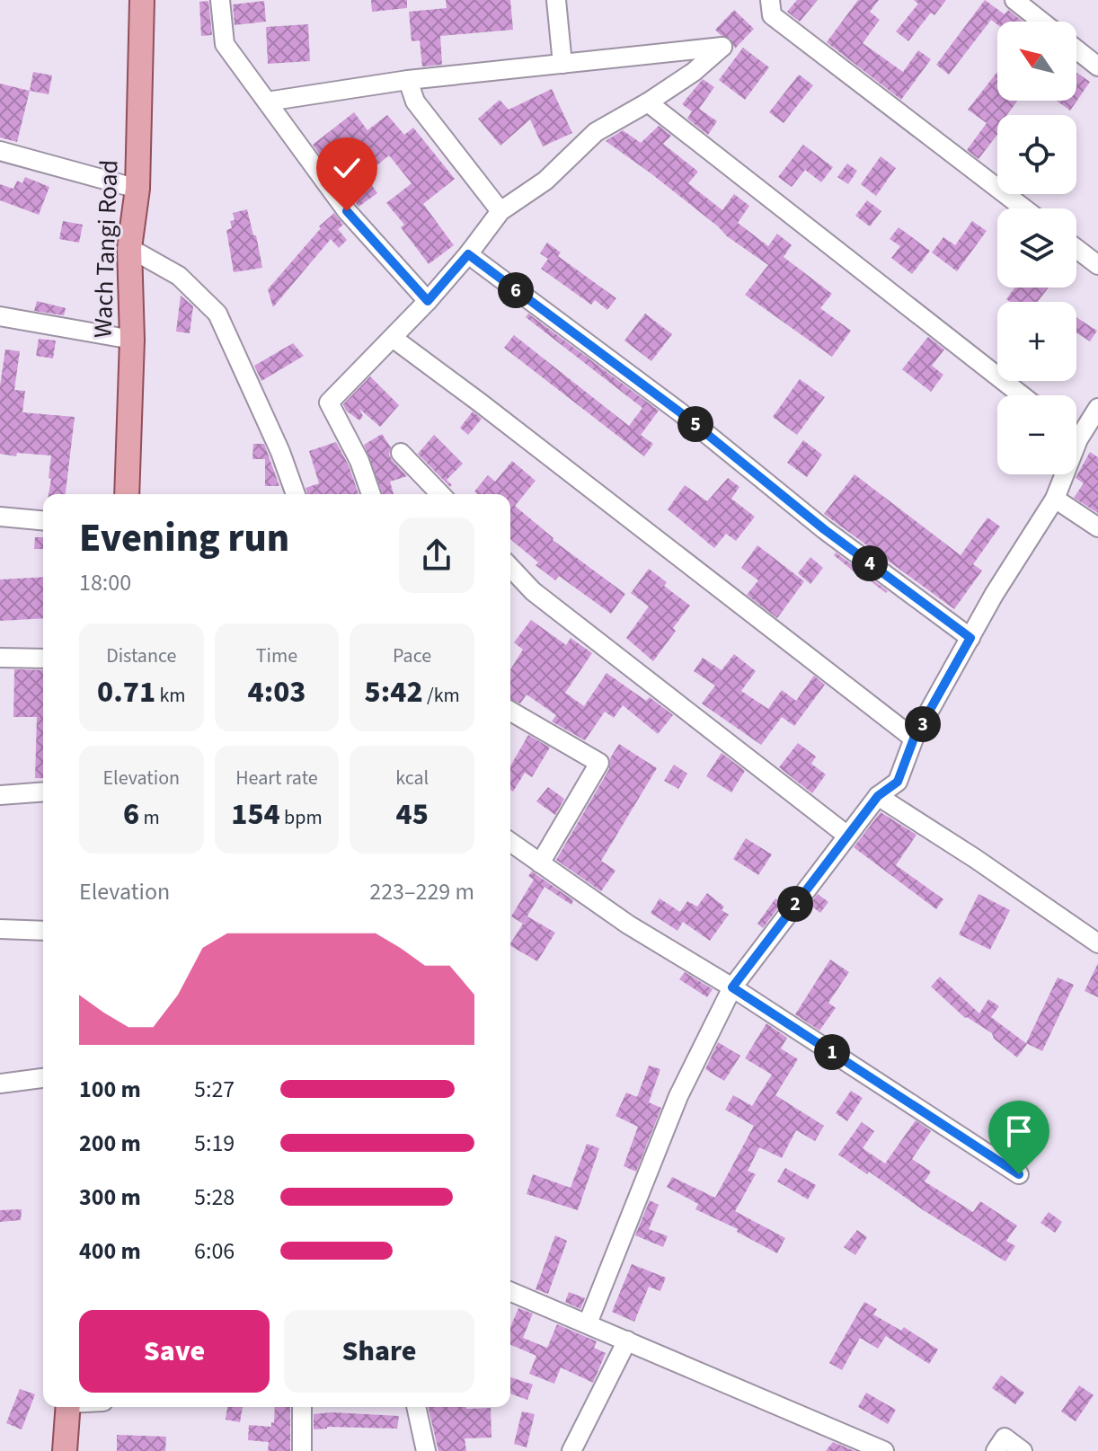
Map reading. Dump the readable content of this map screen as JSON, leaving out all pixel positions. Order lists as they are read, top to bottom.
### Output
{
  "streets": {
    "main road": ["Wach Tangi Road"]
  },
  "north": "top left",
  "page": {
    "map_buttons": ["+", "−"],
    "pins": [
      "6",
      "5",
      "4",
      "3",
      "2",
      "1"
    ],
    "heading": ["Evening run", "18:00"],
    "stats": [
      ["Distance", "0.71 km"],
      ["Time", "4:03"],
      ["Pace", "5:42 /km"],
      ["Elevation", "6 m"],
      ["Heart rate", "154 bpm"],
      ["kcal", "45"]
    ],
    "chart": ["Elevation", "223–229 m"],
    "list": [
      {
        "name": "100 m",
        "note": "5:27"
      },
      {
        "name": "200 m",
        "note": "5:19"
      },
      {
        "name": "300 m",
        "note": "5:28"
      },
      {
        "name": "400 m",
        "note": "6:06"
      }
    ],
    "buttons": ["Save", "Share"]
  }
}
